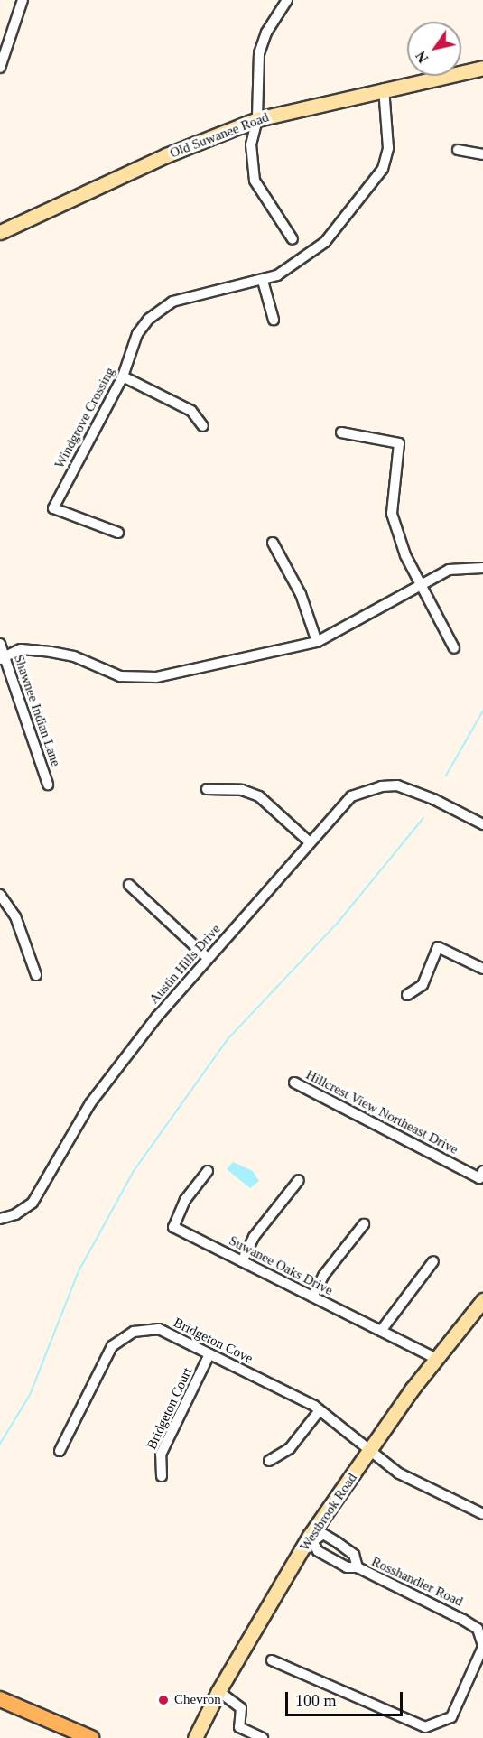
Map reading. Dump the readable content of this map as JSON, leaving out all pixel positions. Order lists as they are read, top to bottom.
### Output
{
  "streets": {
    "street": [
      "Old Suwanee Road",
      "Windgrove Crossing",
      "Shawnee Indian Lane",
      "Austin Hills Drive",
      "Hillcrest View Northeast Drive",
      "Suwanee Oaks Drive",
      "Bridgeton Cove",
      "Bridgeton Court",
      "Westbrook Road",
      "Rosshandler Road"
    ]
  },
  "crossings": [
    ["Old Suwanee Road", "Windgrove Crossing"],
    ["Suwanee Oaks Drive", "Westbrook Road"],
    ["Bridgeton Cove", "Bridgeton Court"],
    ["Bridgeton Cove", "Westbrook Road"],
    ["Westbrook Road", "Rosshandler Road"]
  ],
  "places": ["Chevron"],
  "scale_bar": "100 m",
  "north": "bottom left"
}
